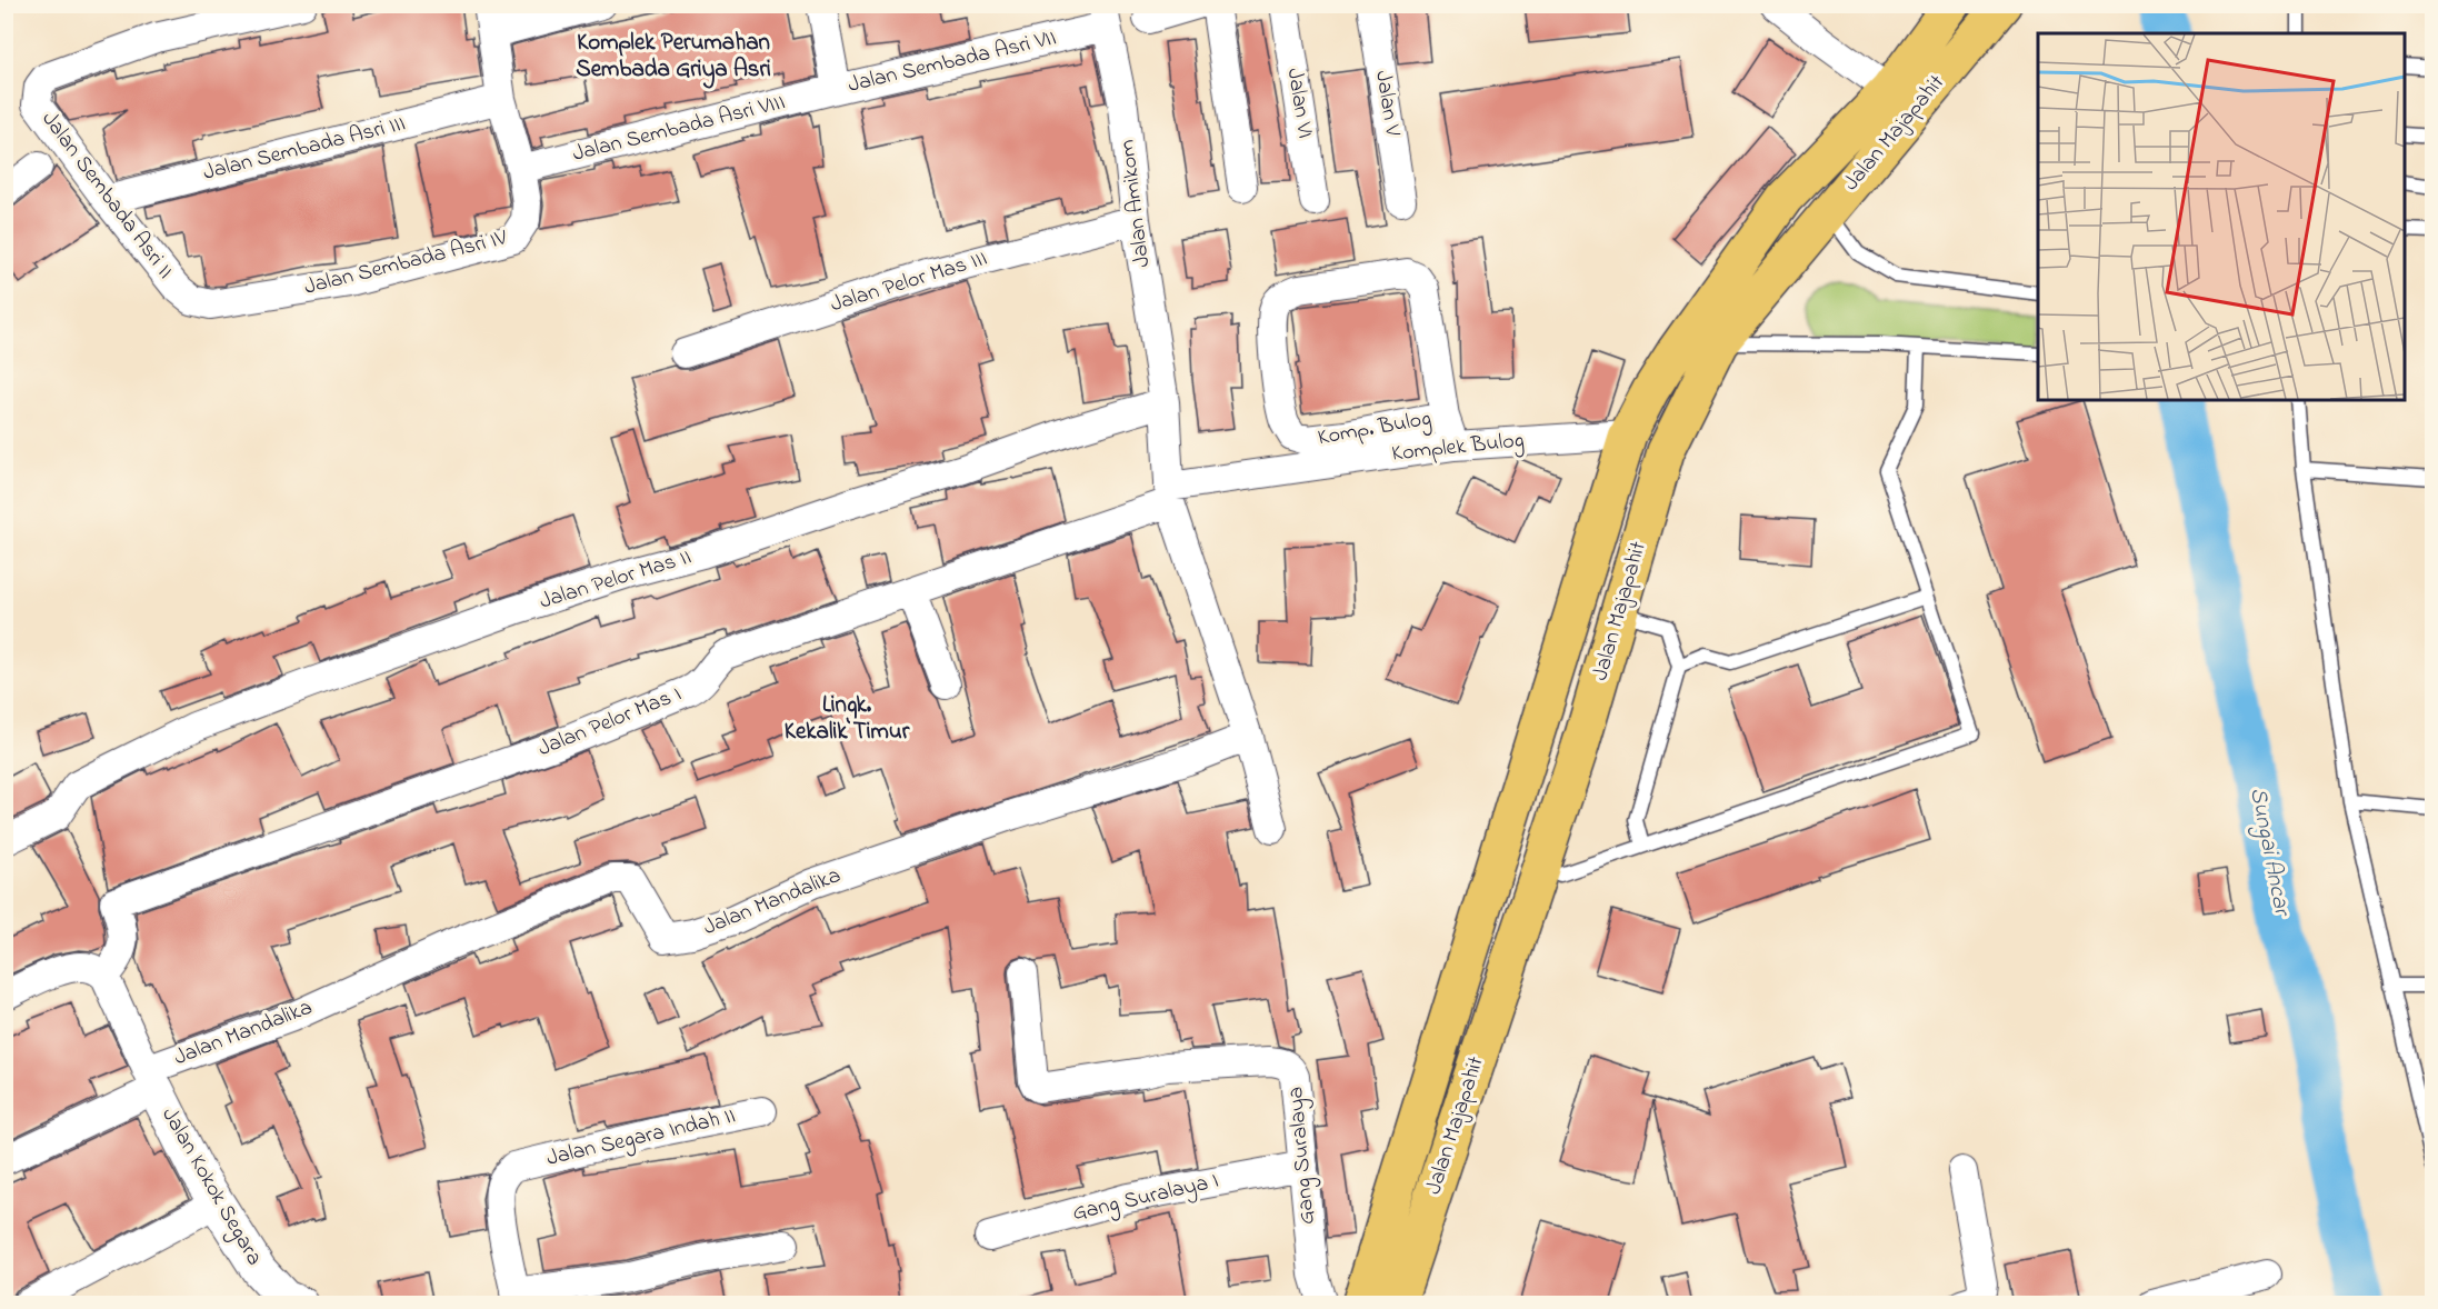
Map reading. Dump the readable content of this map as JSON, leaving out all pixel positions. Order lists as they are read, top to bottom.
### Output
{
  "streets": {
    "main road": ["Jalan Majapahit"],
    "street": [
      "Jalan Sembada Asri VII",
      "Jalan VI",
      "Jalan V",
      "Jalan Sembada Asri VIII",
      "Jalan Sembada Asri III",
      "Jalan Sembada Asri II",
      "Jalan Amikom",
      "Jalan Sembada Asri IV",
      "Jalan Pelor Mas III",
      "Komp. Bulog",
      "Komplek Bulog",
      "Jalan Pelor Mas II",
      "Jalan Pelor Mas I",
      "Jalan Mandalika",
      "Jalan Segara Indah II",
      "Gang Suralaya",
      "Jalan Kokok Segara",
      "Gang Suralaya I"
    ]
  },
  "crossings": [
    ["Jalan Sembada Asri VII", "Jalan Sembada Asri VIII"],
    ["Jalan Sembada Asri VII", "Jalan Amikom"],
    ["Jalan Sembada Asri VIII", "Jalan Sembada Asri IV"],
    ["Jalan Majapahit", "Komplek Bulog"],
    ["Jalan Sembada Asri III", "Jalan Sembada Asri II"],
    ["Jalan Sembada Asri II", "Jalan Sembada Asri IV"],
    ["Jalan Amikom", "Jalan Pelor Mas III"],
    ["Jalan Amikom", "Komplek Bulog"],
    ["Jalan Amikom", "Jalan Pelor Mas II"],
    ["Jalan Amikom", "Jalan Pelor Mas I"],
    ["Jalan Amikom", "Jalan Mandalika"],
    ["Komp. Bulog", "Komplek Bulog"],
    ["Komplek Bulog", "Jalan Pelor Mas I"],
    ["Jalan Mandalika", "Jalan Kokok Segara"],
    ["Gang Suralaya", "Gang Suralaya I"]
  ],
  "districts": ["Komplek Perumahan Sembada Griya Asri", "Lingk. Kekalik Timur"],
  "water": ["Sungai Ancar"]
}
